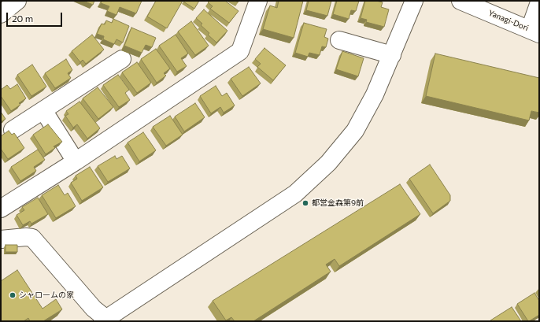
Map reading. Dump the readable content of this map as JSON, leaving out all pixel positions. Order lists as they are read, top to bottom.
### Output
{
  "streets": {
    "street": ["Yanagi-Dori"]
  },
  "places": ["都営金森第9前", "シャロームの家"],
  "scale_bar": "20 m"
}
